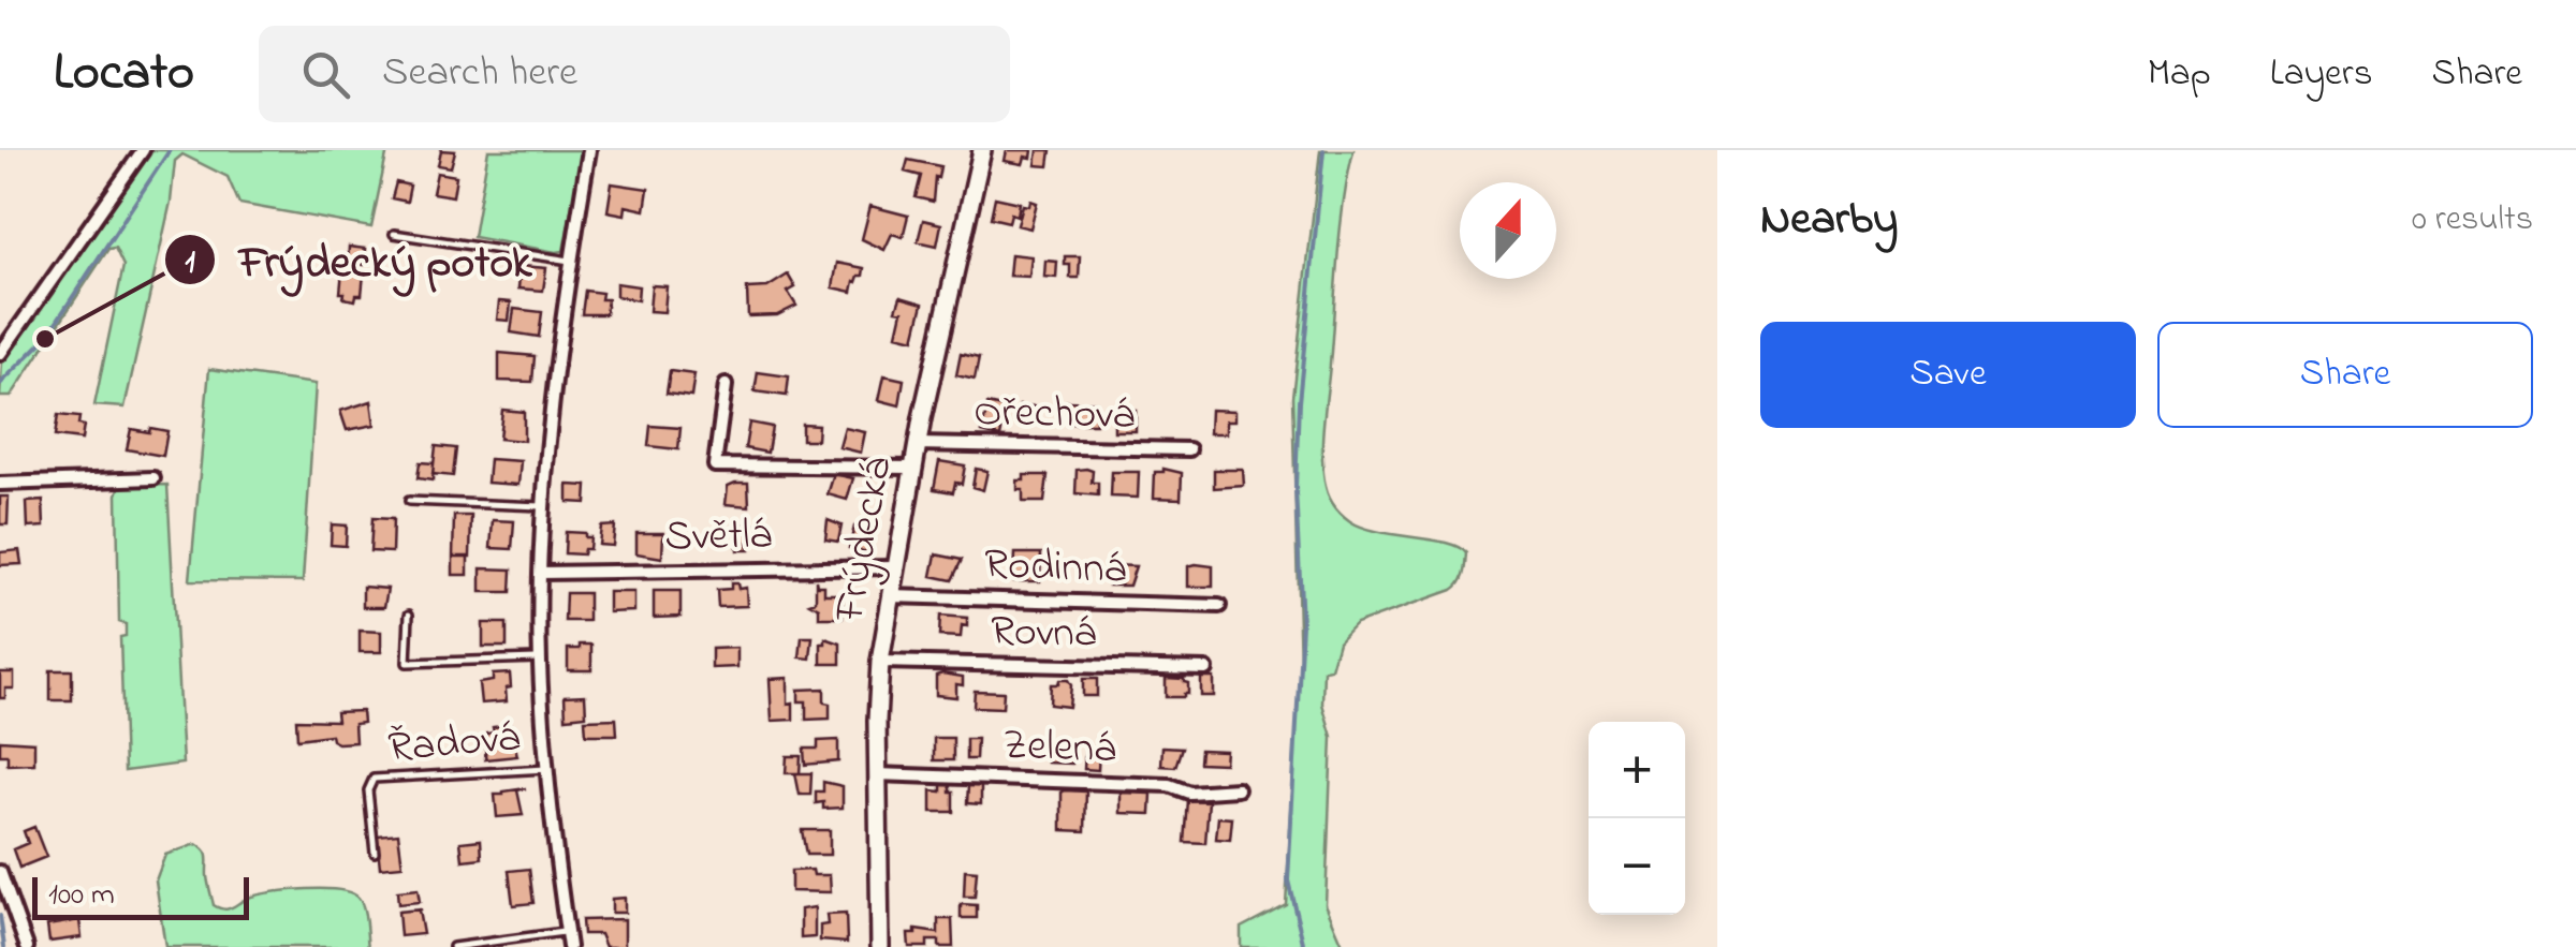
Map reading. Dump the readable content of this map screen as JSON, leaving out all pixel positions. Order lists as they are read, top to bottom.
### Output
{
  "streets": {
    "main road": ["Frýdecká"],
    "street": [
      "Ořechová",
      "Světlá",
      "Rodinná",
      "Rovná",
      "Řadová",
      "Zelená"
    ]
  },
  "crossings": [
    ["Ořechová", "Frýdecká"],
    ["Světlá", "Frýdecká"],
    ["Světlá", "Řadová"],
    ["Frýdecká", "Rodinná"],
    ["Frýdecká", "Rovná"],
    ["Frýdecká", "Zelená"]
  ],
  "places": ["Frýdecký potok"],
  "scale_bar": "100 m",
  "north": "top",
  "page": {
    "header": "Locato",
    "search": "Search here",
    "nav": ["Map", "Layers", "Share"],
    "heading": ["Nearby", "0 results"],
    "buttons": ["Save", "Share"],
    "map_buttons": ["+", "−"],
    "scale": "100 m"
  }
}
